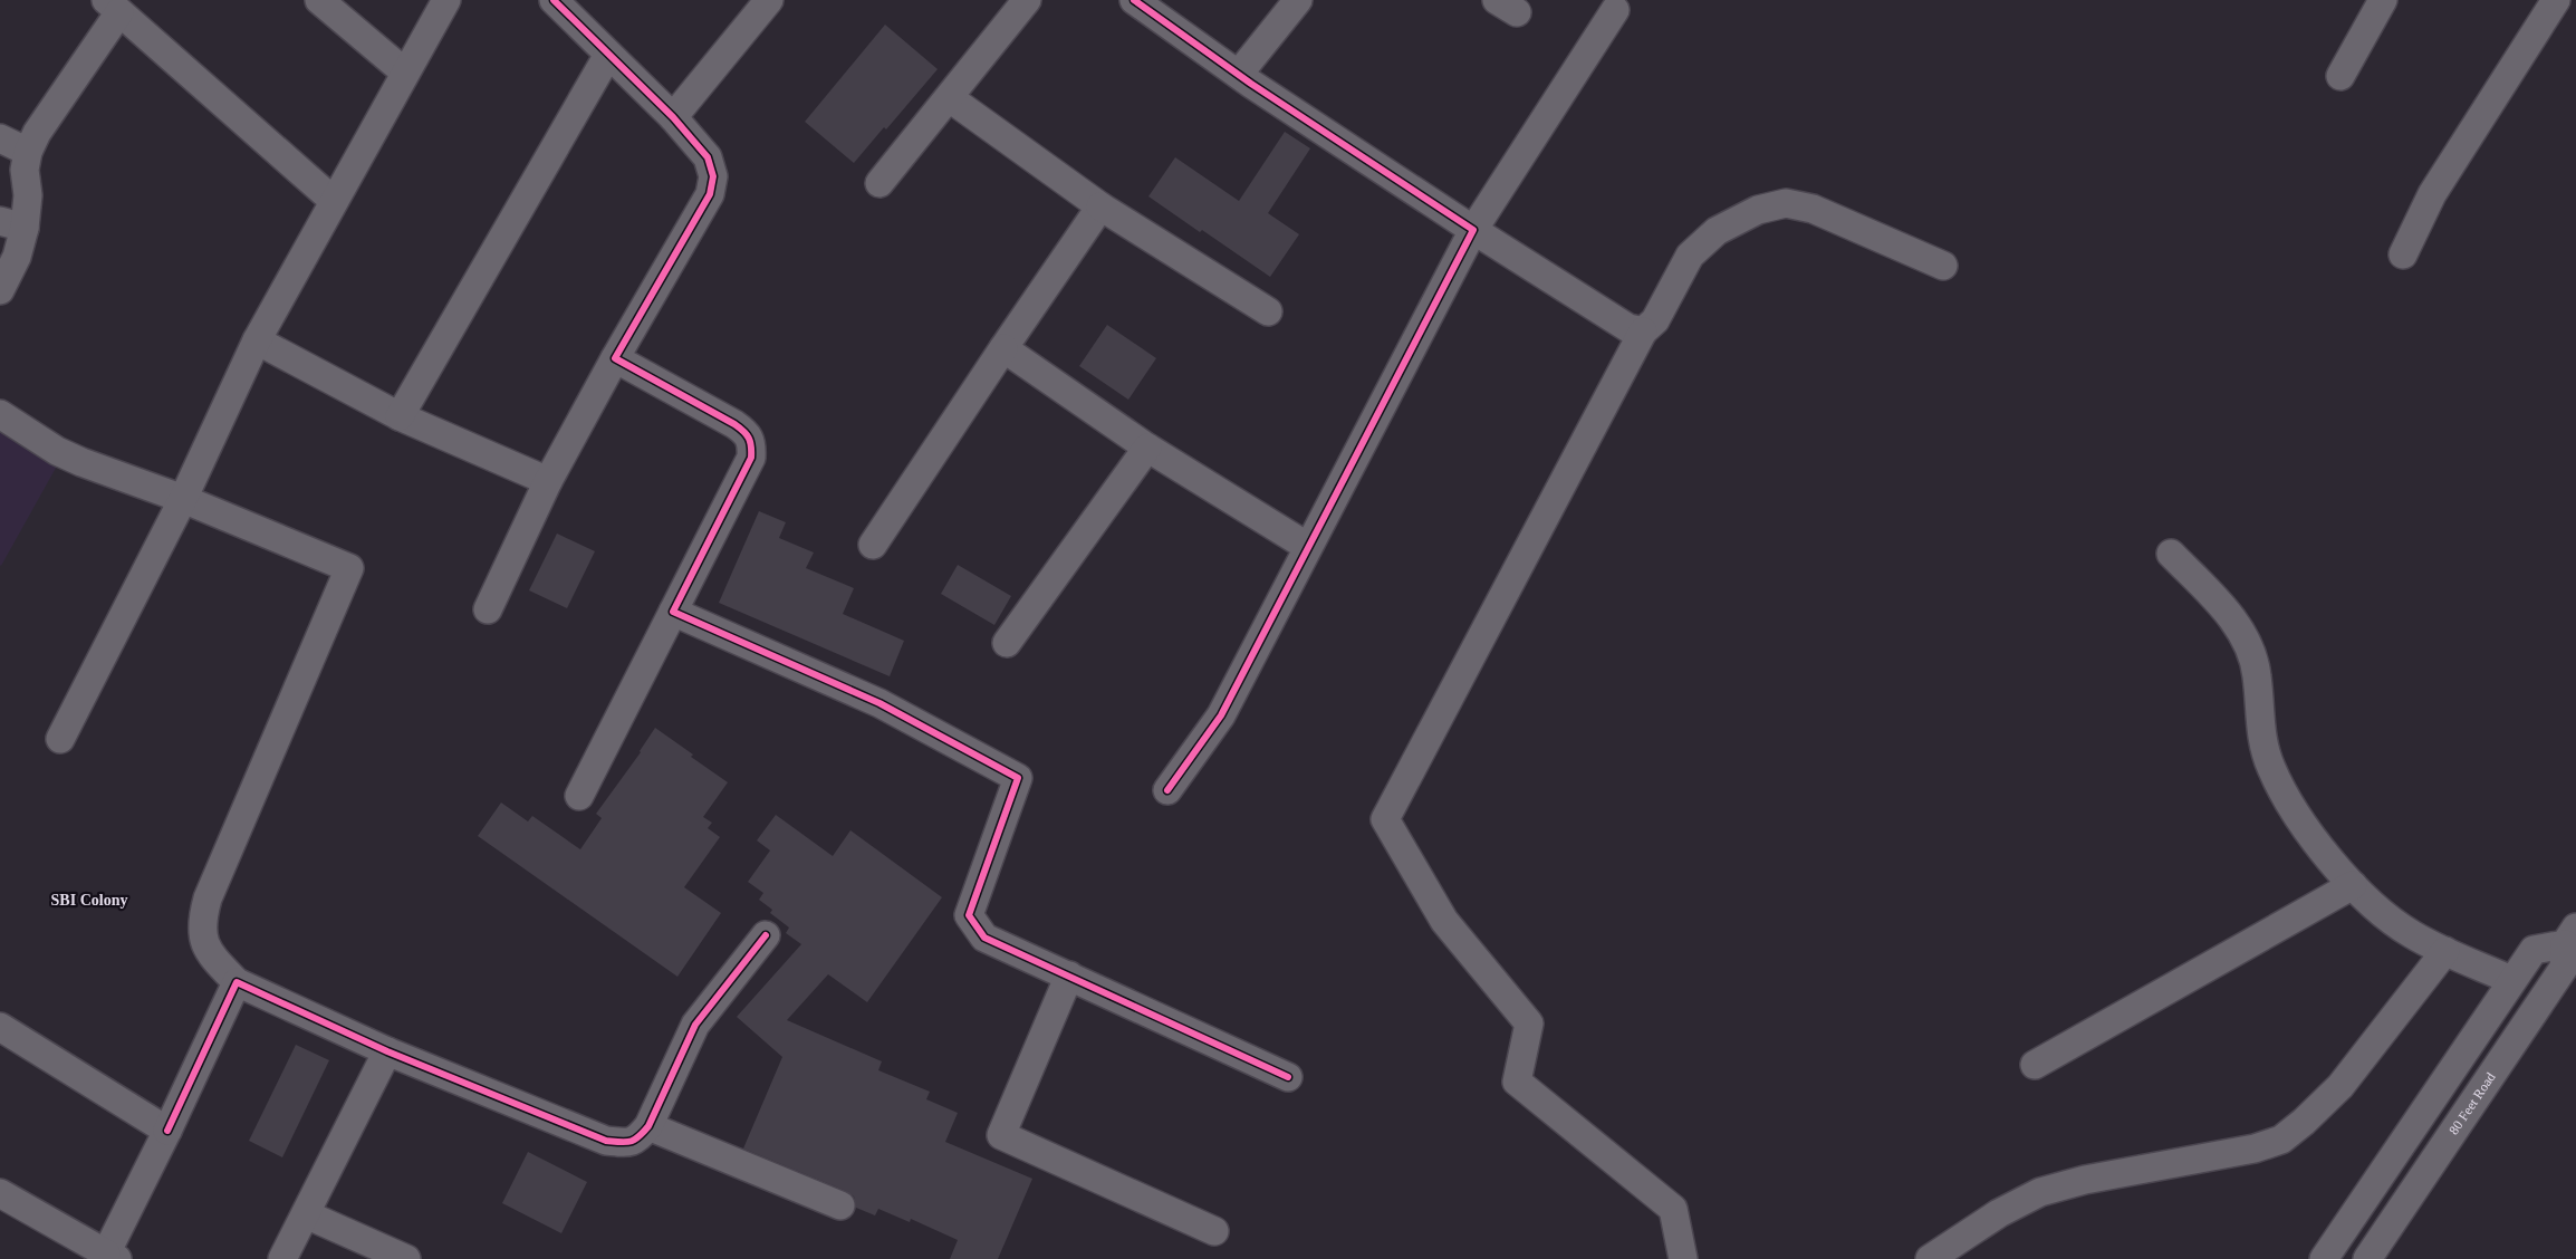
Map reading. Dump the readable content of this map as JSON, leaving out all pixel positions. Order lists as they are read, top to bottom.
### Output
{
  "streets": {
    "street": ["80 Feet Road"]
  },
  "districts": ["SBI Colony"]
}
